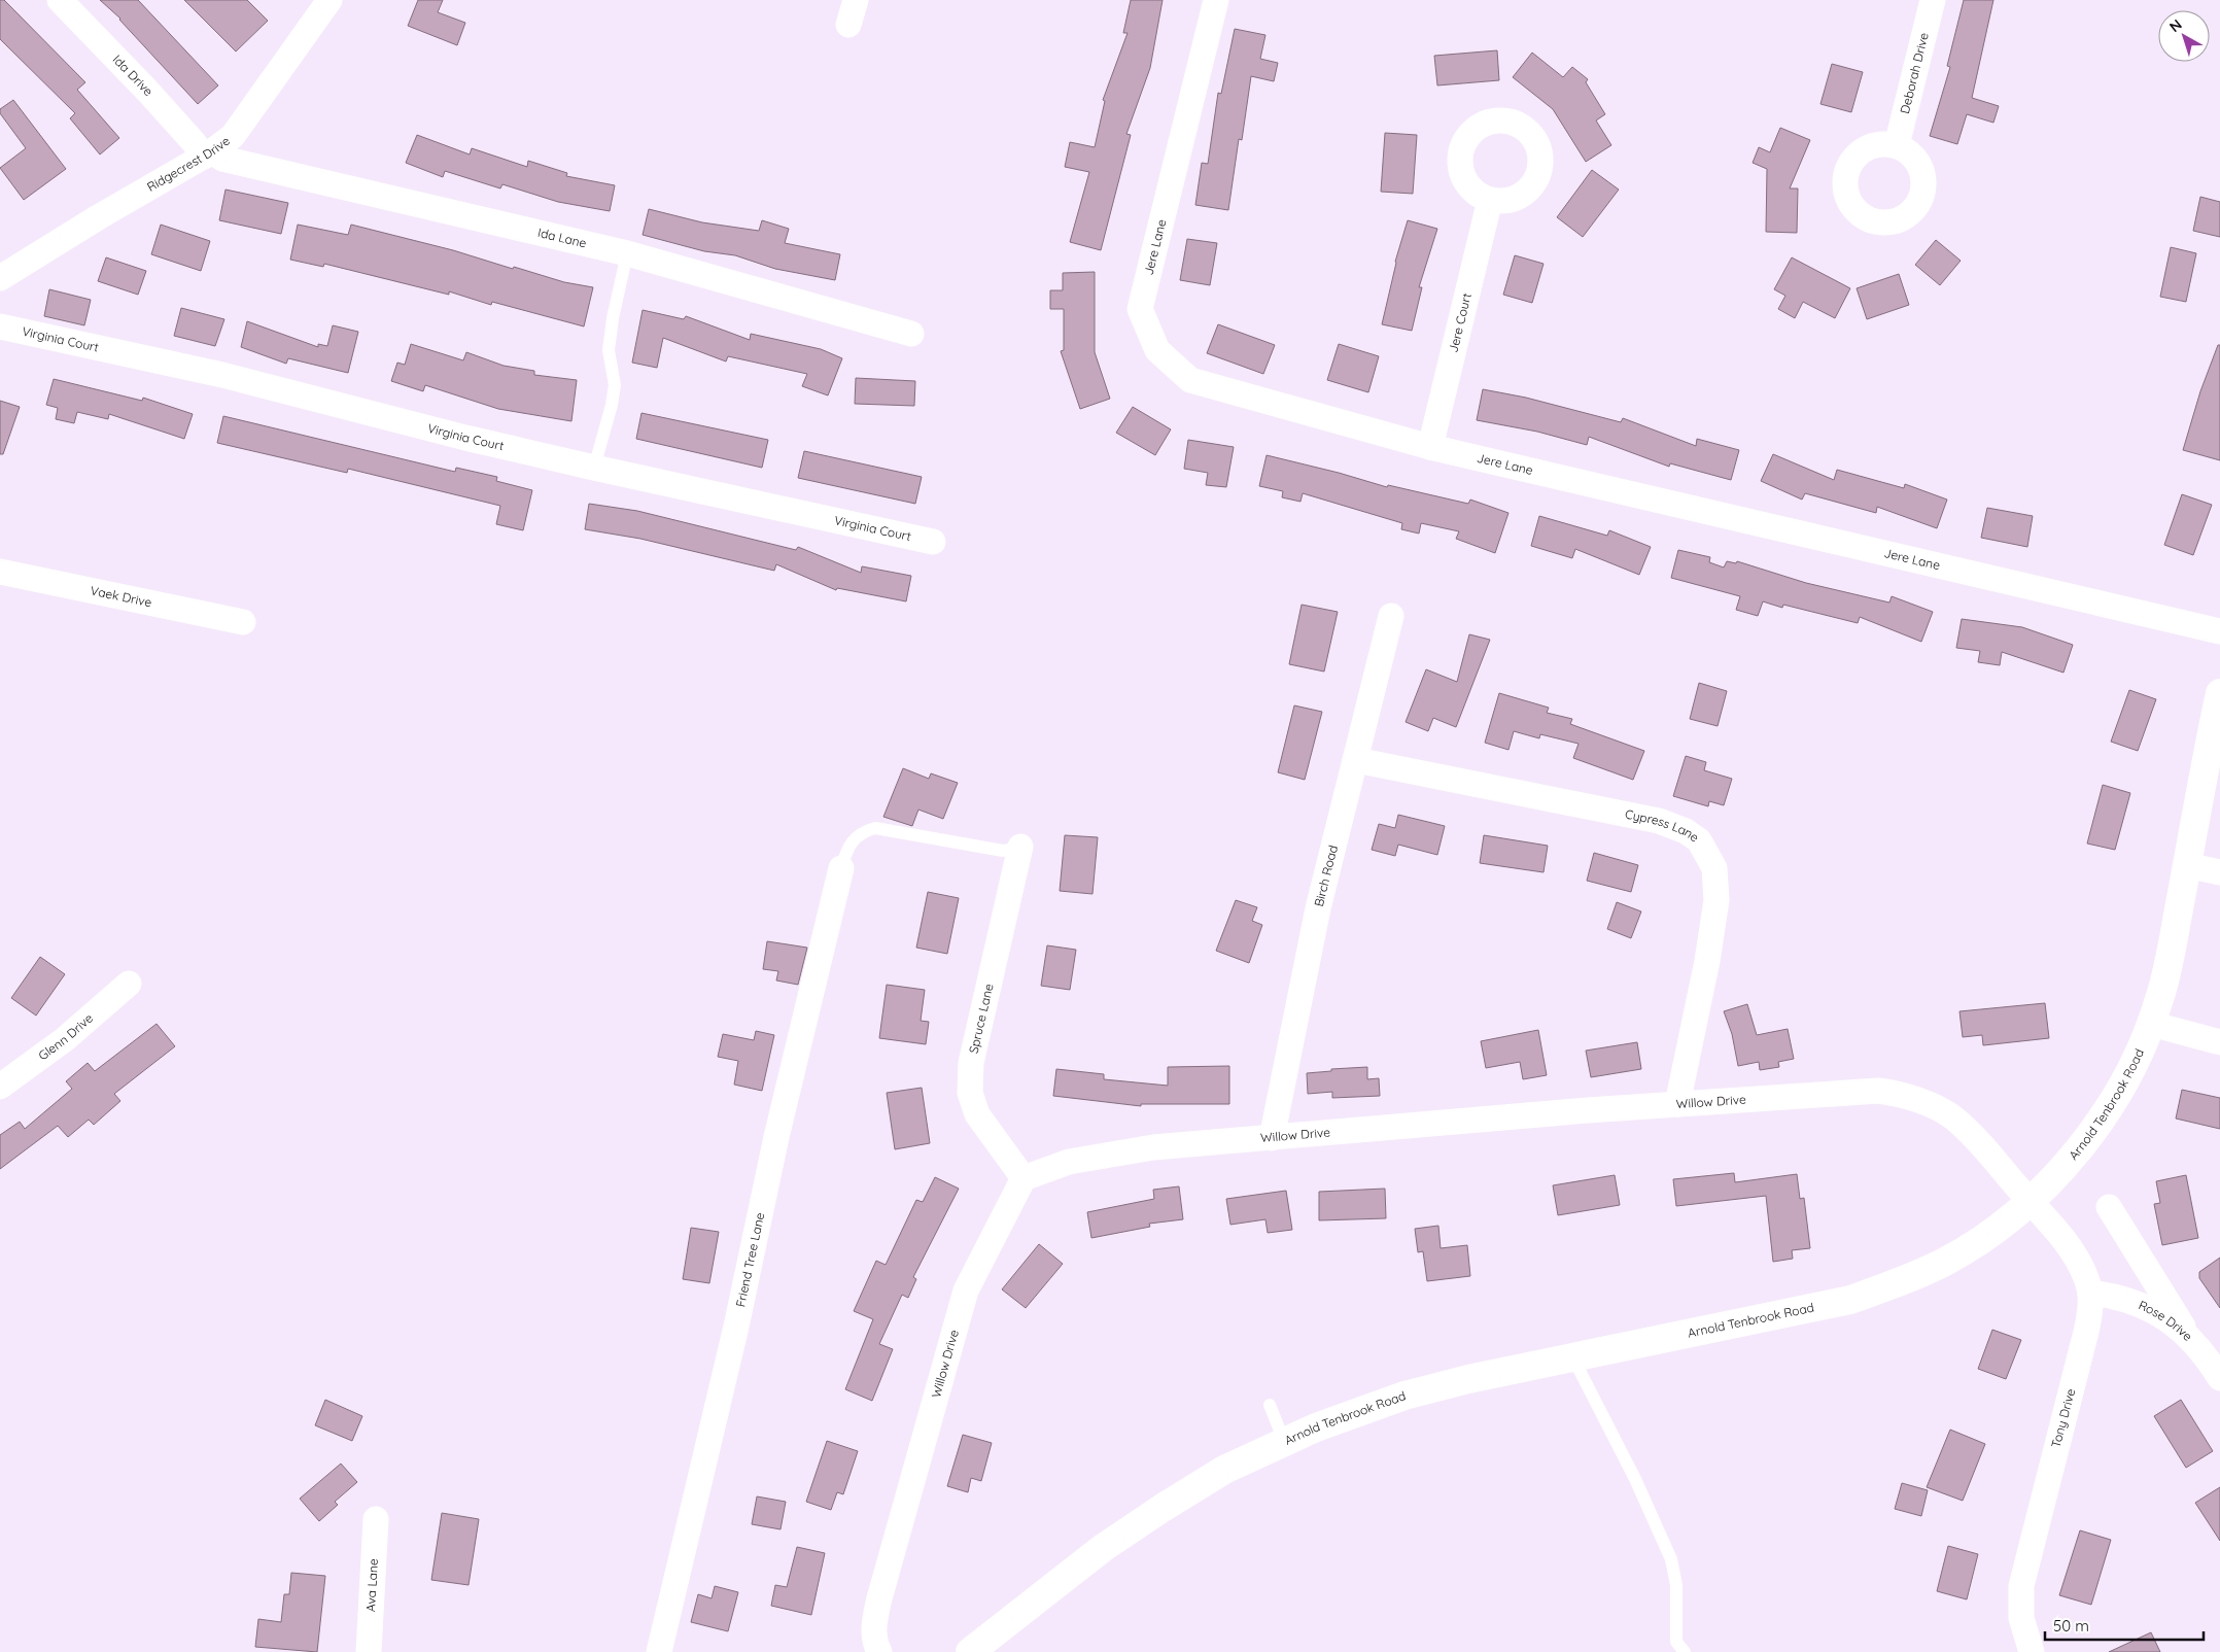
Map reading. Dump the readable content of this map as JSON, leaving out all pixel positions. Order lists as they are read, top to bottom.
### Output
{
  "streets": {
    "street": [
      "Deborah Drive",
      "Ida Drive",
      "Ridgecrest Drive",
      "Ida Lane",
      "Jere Lane",
      "Jere Court",
      "Virginia Court",
      "Vaek Drive",
      "Cypress Lane",
      "Birch Road",
      "Spruce Lane",
      "Glenn Drive",
      "Willow Drive",
      "Arnold Tenbrook Road",
      "Friend Tree Lane",
      "Rose Drive",
      "Tony Drive",
      "Ava Lane"
    ]
  },
  "crossings": [
    ["Ida Drive", "Ridgecrest Drive"],
    ["Ida Drive", "Ida Lane"],
    ["Ridgecrest Drive", "Ida Lane"],
    ["Jere Lane", "Jere Court"],
    ["Cypress Lane", "Birch Road"],
    ["Cypress Lane", "Willow Drive"],
    ["Birch Road", "Willow Drive"],
    ["Spruce Lane", "Willow Drive"],
    ["Willow Drive", "Arnold Tenbrook Road"],
    ["Willow Drive", "Tony Drive"],
    ["Arnold Tenbrook Road", "Tony Drive"],
    ["Rose Drive", "Tony Drive"]
  ],
  "scale_bar": "50 m",
  "north": "top left"
}
